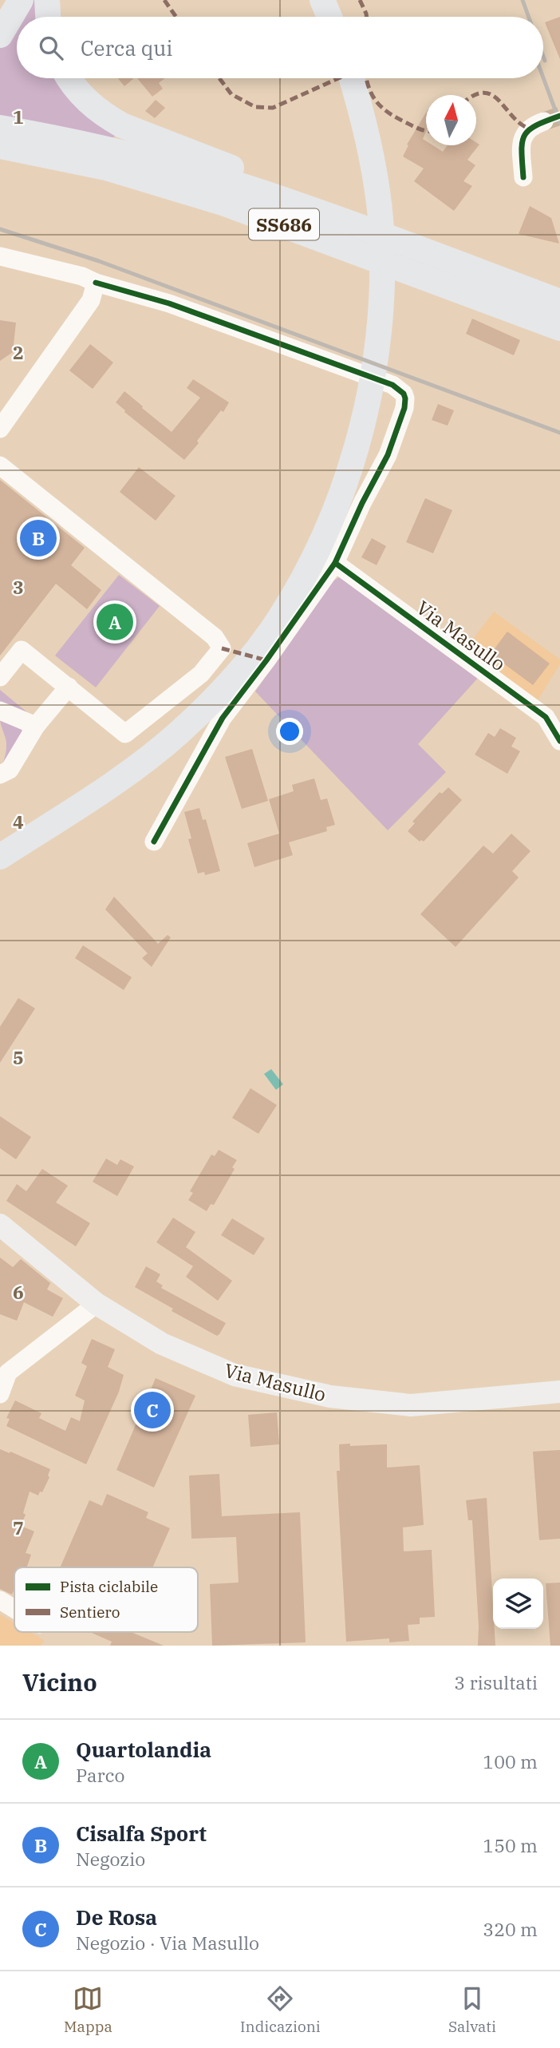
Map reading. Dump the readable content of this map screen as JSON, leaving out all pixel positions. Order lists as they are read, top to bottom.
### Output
{
  "streets": {
    "highway": ["SS686"],
    "main road": ["Via Masullo"]
  },
  "legend": ["Pista ciclabile", "Sentiero"],
  "north": "top",
  "page": {
    "search": "Cerca qui",
    "pins": ["B", "A", "C"],
    "heading": ["Vicino", "3 risultati"],
    "list": [
      {
        "mark": "A",
        "name": "Quartolandia",
        "note": "Parco",
        "value": "100 m"
      },
      {
        "mark": "B",
        "name": "Cisalfa Sport",
        "note": "Negozio",
        "value": "150 m"
      },
      {
        "mark": "C",
        "name": "De Rosa",
        "note": "Negozio · Via Masullo",
        "value": "320 m"
      }
    ],
    "nav": ["Mappa", "Indicazioni", "Salvati"]
  },
  "grid": {
    "rows": [
      "1",
      "2",
      "3",
      "4",
      "5",
      "6",
      "7"
    ]
  }
}
